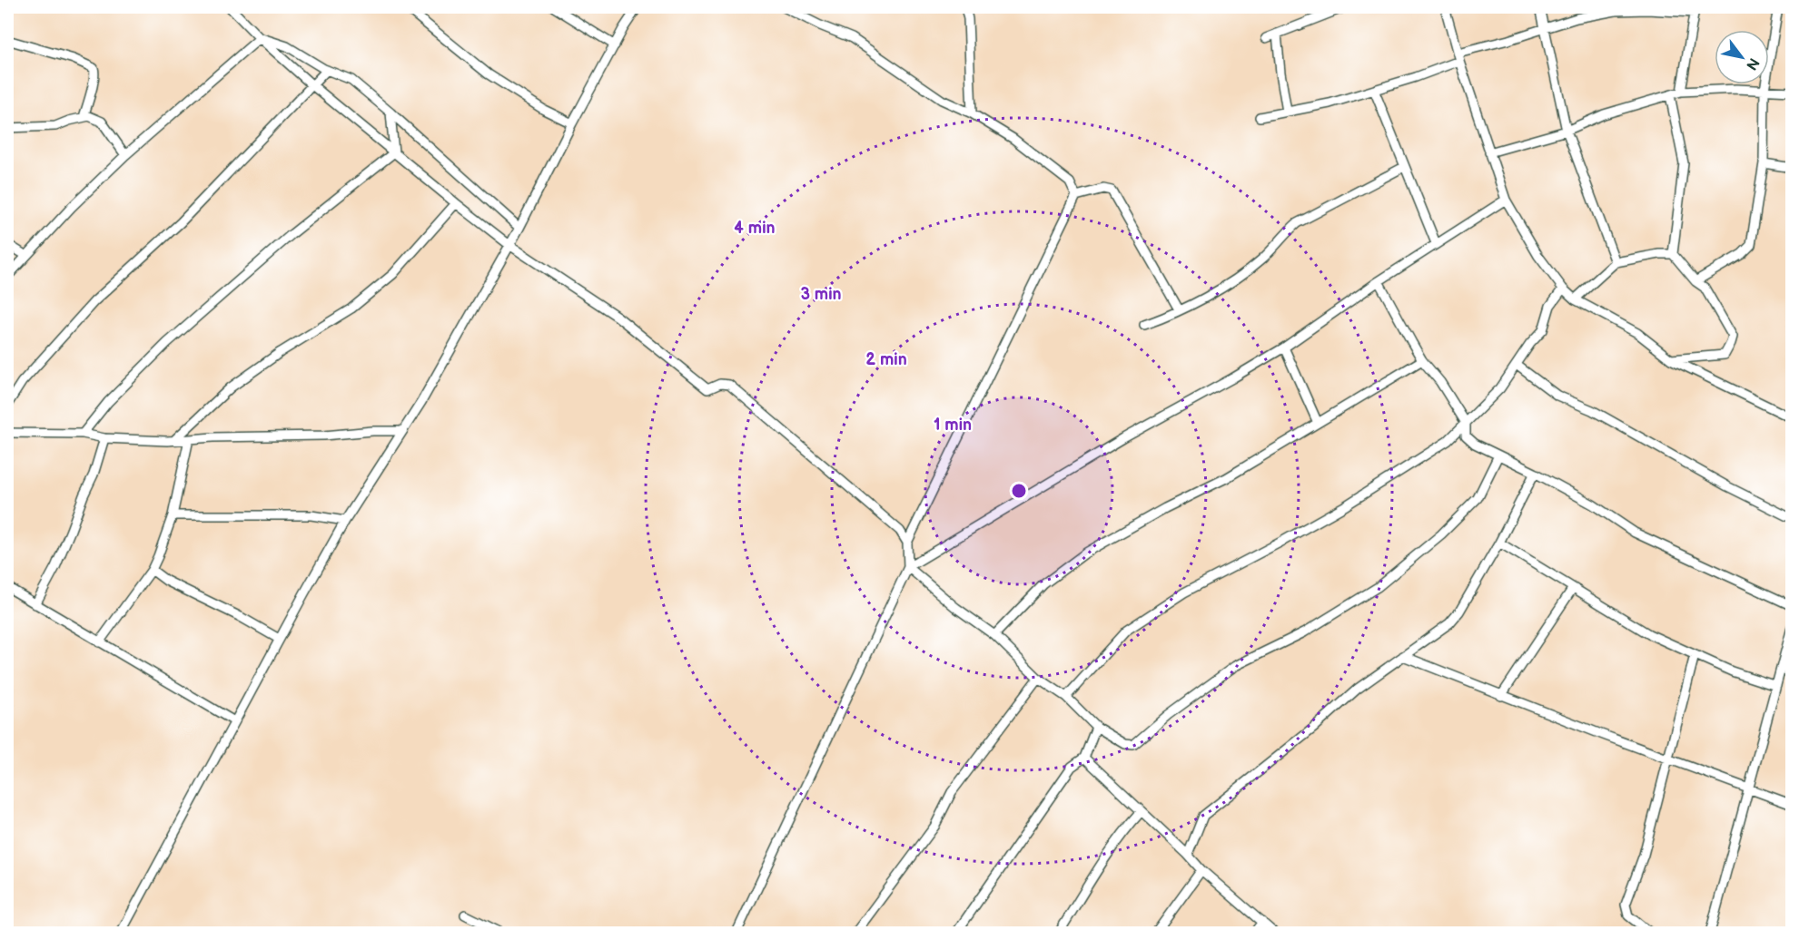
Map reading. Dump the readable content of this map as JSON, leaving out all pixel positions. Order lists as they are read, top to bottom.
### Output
{
  "north": "bottom right",
  "rings": [
    "4 min",
    "3 min",
    "2 min",
    "1 min"
  ]
}
